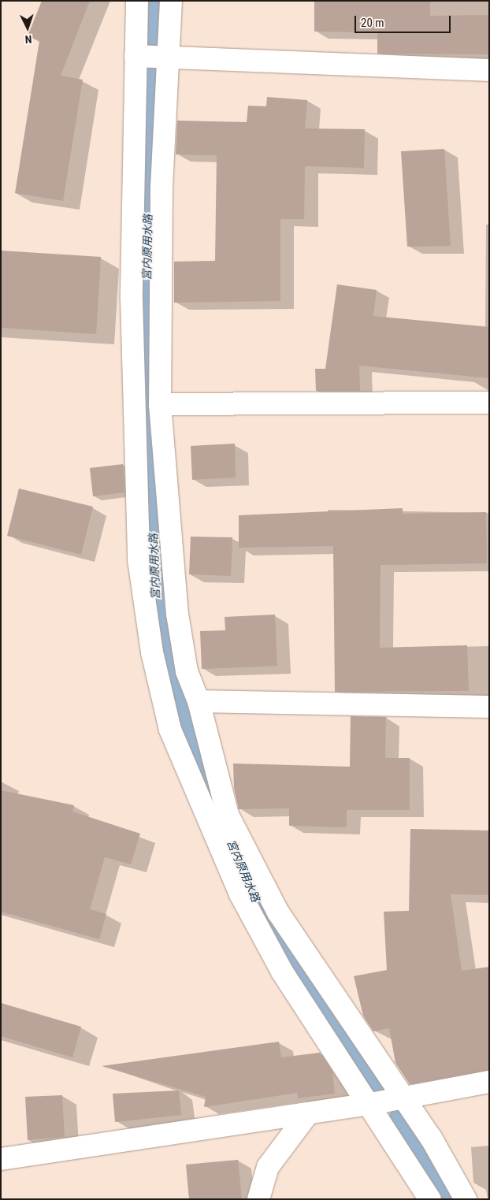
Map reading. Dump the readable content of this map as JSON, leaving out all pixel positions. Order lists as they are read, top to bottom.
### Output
{
  "water": ["宮内原用水路"],
  "scale_bar": "20 m",
  "north": "bottom"
}
